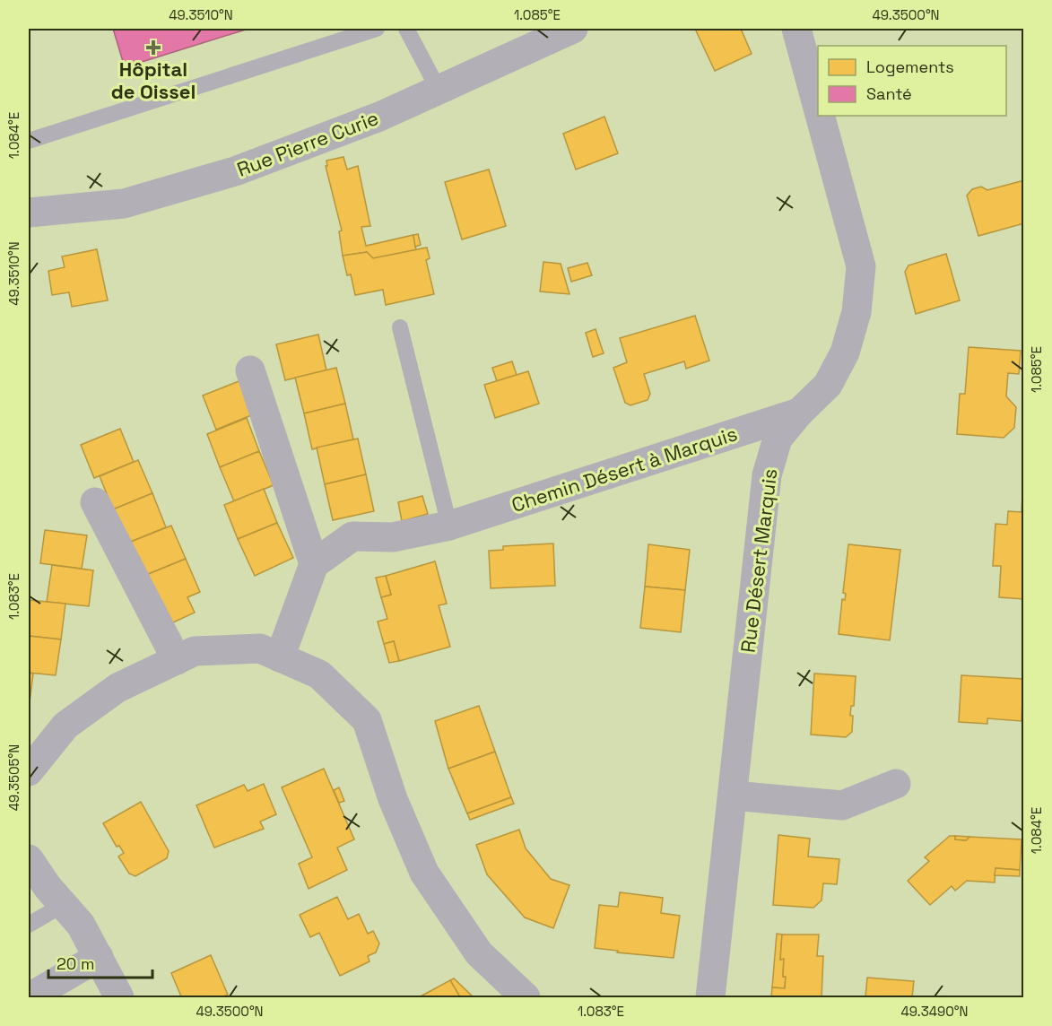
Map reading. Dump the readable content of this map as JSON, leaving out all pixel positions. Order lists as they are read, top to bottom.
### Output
{
  "streets": {
    "street": ["Rue Pierre Curie", "Chemin Désert à Marquis", "Rue Désert Marquis"]
  },
  "crossings": [
    ["Chemin Désert à Marquis", "Rue Désert Marquis"]
  ],
  "places": {
    "health": ["Hôpital de Oissel"]
  },
  "legend": ["Logements", "Santé"],
  "scale_bar": "20 m",
  "coordinates": [
    "49.3510°N",
    "1.085°E",
    "49.3500°N",
    "1.084°E",
    "1.083°E",
    "49.3505°N",
    "49.3490°N"
  ]
}
